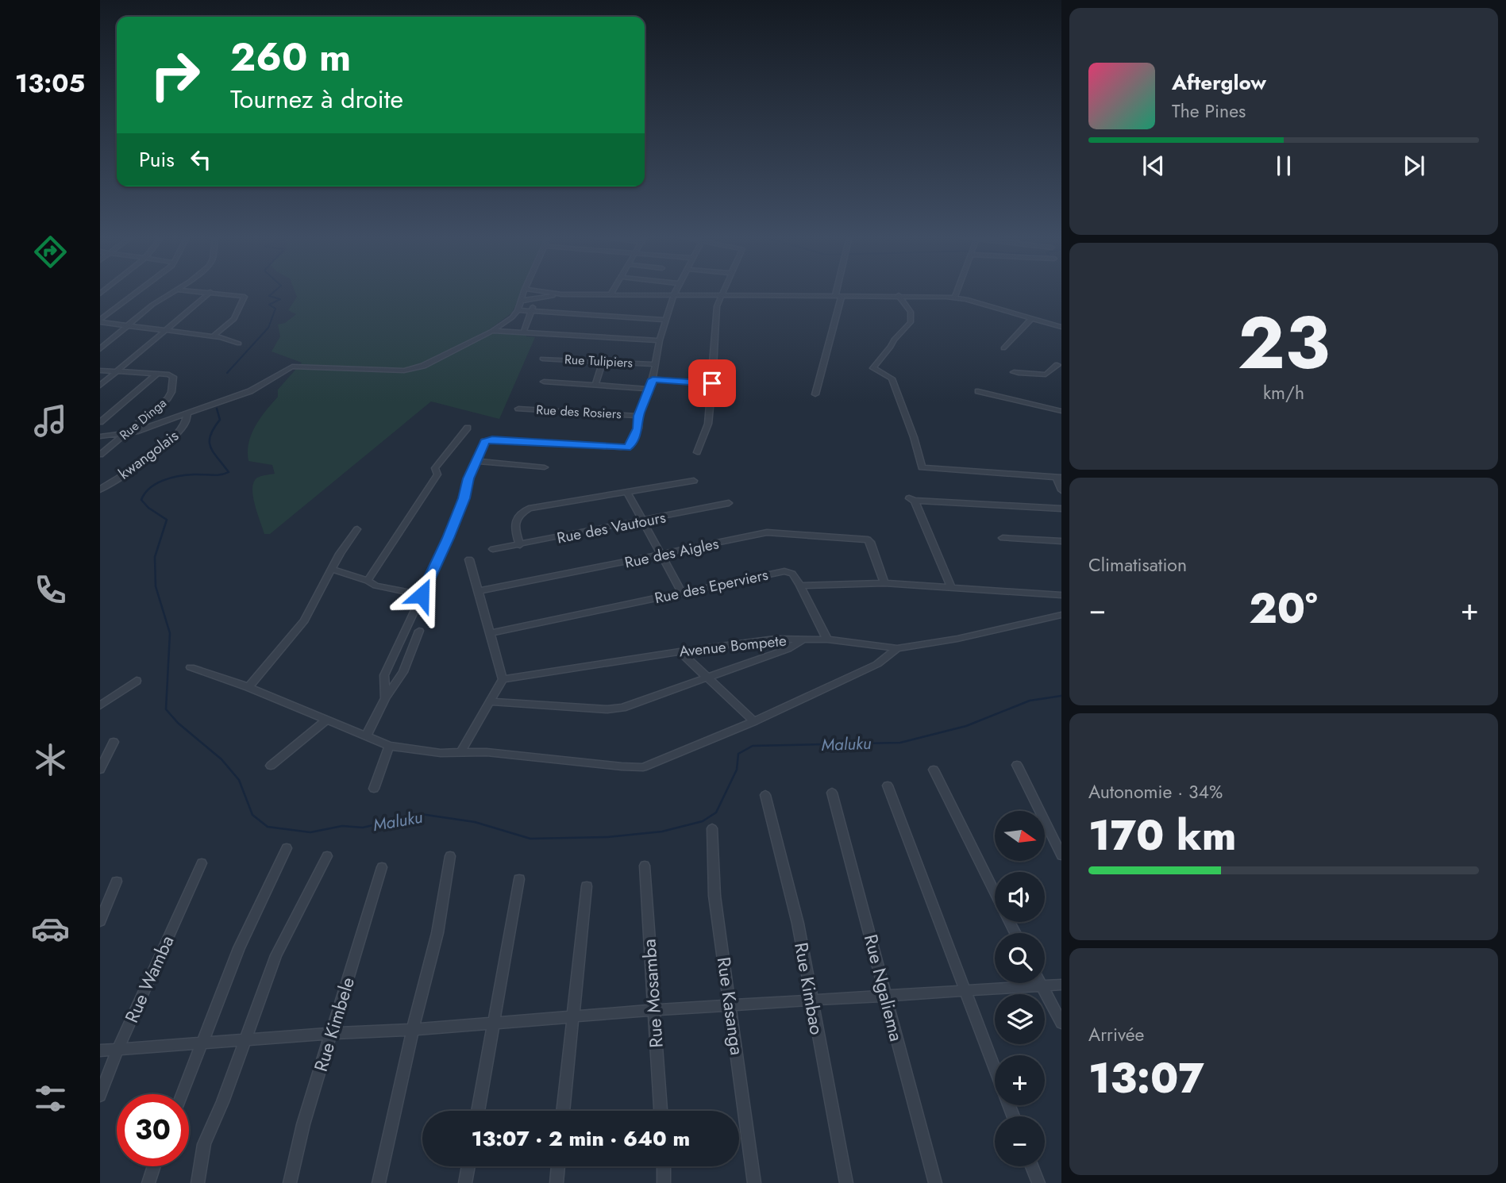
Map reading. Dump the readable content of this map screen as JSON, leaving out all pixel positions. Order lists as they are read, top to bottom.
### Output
{
  "streets": {
    "street": [
      "Rue Tulipiers",
      "Rue des Rosiers",
      "Rue Dinga",
      "kwangolais",
      "Rue des Vautours",
      "Rue des Aigles",
      "Rue des Eperviers",
      "Avenue Bompete",
      "Rue Wamba",
      "Rue Ngaliema",
      "Rue Kimbao",
      "Rue Mosamba",
      "Rue Kasanga",
      "Rue Kimbele"
    ]
  },
  "water": ["Maluku"],
  "north": "right",
  "page": {
    "tabs": "13:05",
    "turn": ["260 m", "Tournez à droite"],
    "song": ["Afterglow", "The Pines"],
    "then": "Puis",
    "tile": [
      ["23", "km/h"],
      "Climatisation",
      ["Autonomie · 34%", "170 km"],
      ["Arrivée", "13:07"]
    ],
    "heat": ["−", "20°", "+"],
    "map_buttons": ["+", "−"],
    "limit": "30",
    "trip": "13:07 · 2 min · 640 m"
  }
}
